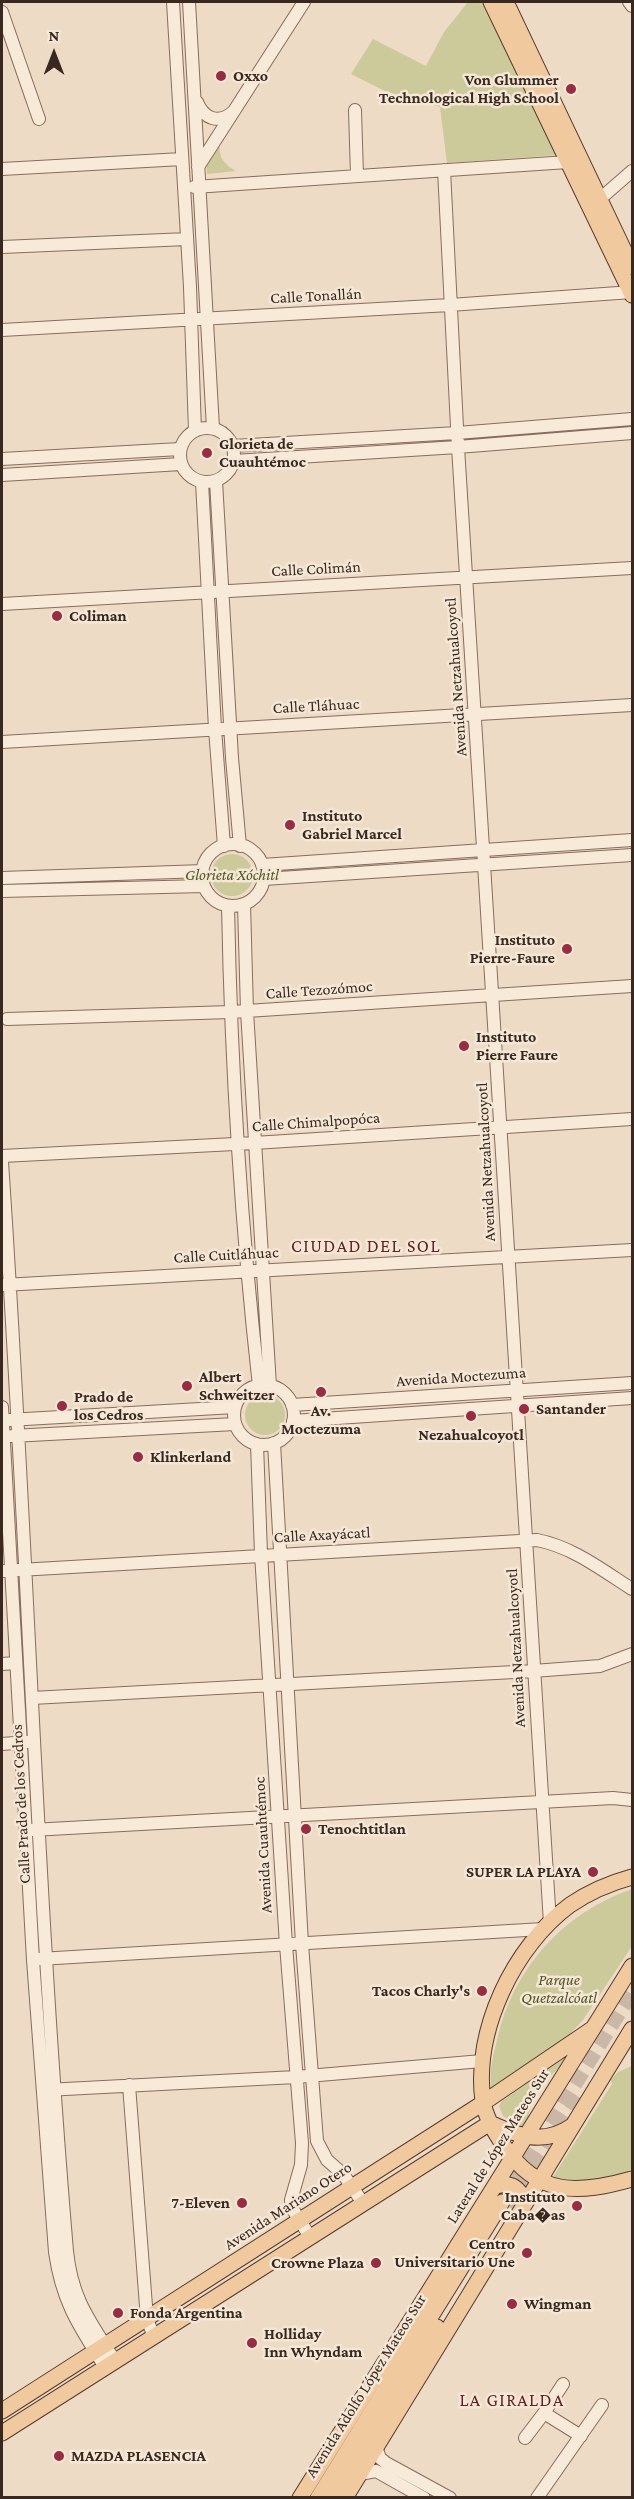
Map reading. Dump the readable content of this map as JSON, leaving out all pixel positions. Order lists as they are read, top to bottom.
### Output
{
  "streets": {
    "main road": ["Lateral de López Mateos Sur", "Avenida Mariano Otero", "Avenida Adolfo López Mateos Sur"],
    "street": [
      "Calle Tonallán",
      "Calle Colimán",
      "Avenida Netzahualcoyotl",
      "Calle Tláhuac",
      "Calle Tezozómoc",
      "Calle Chimalpopóca",
      "Calle Cuitláhuac",
      "Avenida Moctezuma",
      "Calle Axayácatl",
      "Calle Prado de los Cedros",
      "Avenida Cuauhtémoc"
    ]
  },
  "crossings": [
    ["Calle Tonallán", "Avenida Netzahualcoyotl"],
    ["Calle Colimán", "Avenida Netzahualcoyotl"],
    ["Avenida Netzahualcoyotl", "Calle Tláhuac"],
    ["Avenida Netzahualcoyotl", "Calle Tezozómoc"],
    ["Avenida Netzahualcoyotl", "Calle Chimalpopóca"],
    ["Avenida Netzahualcoyotl", "Calle Cuitláhuac"],
    ["Avenida Netzahualcoyotl", "Avenida Moctezuma"],
    ["Avenida Netzahualcoyotl", "Calle Axayácatl"],
    ["Calle Cuitláhuac", "Calle Prado de los Cedros"],
    ["Avenida Moctezuma", "Avenida Cuauhtémoc"],
    ["Calle Axayácatl", "Calle Prado de los Cedros"],
    ["Calle Axayácatl", "Avenida Cuauhtémoc"],
    ["Calle Prado de los Cedros", "Avenida Mariano Otero"],
    ["Avenida Cuauhtémoc", "Avenida Mariano Otero"],
    ["Lateral de López Mateos Sur", "Avenida Mariano Otero"]
  ],
  "districts": ["CIUDAD DEL SOL", "LA GIRALDA"],
  "parks": ["Glorieta Xóchitl", "Parque Quetzalcóatl"],
  "places": [
    "Oxxo",
    "Von Glummer Technological High School",
    "Glorieta de Cuauhtémoc",
    "Coliman",
    "Instituto Gabriel Marcel",
    "Instituto Pierre-Faure",
    "Instituto Pierre Faure",
    "Albert Schweitzer",
    "Av. Moctezuma",
    "Prado de los Cedros",
    "Santander",
    "Nezahualcoyotl",
    "Klinkerland",
    "Tenochtitlan",
    "SUPER LA PLAYA",
    "Tacos Charly's",
    "7-Eleven",
    "Instituto Caba�as",
    "Centro Universitario Une",
    "Crowne Plaza",
    "Wingman",
    "Fonda Argentina",
    "Holliday Inn Whyndam",
    "MAZDA PLASENCIA"
  ],
  "north": "top"
}
